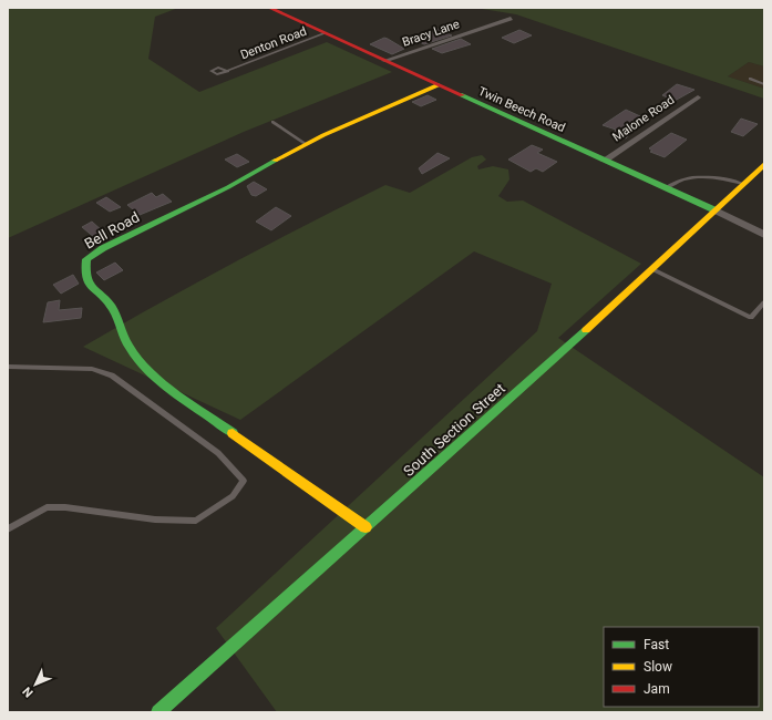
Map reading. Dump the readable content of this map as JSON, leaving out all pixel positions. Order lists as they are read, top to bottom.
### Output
{
  "streets": {
    "street": [
      "Bracy Lane",
      "Twin Beech Road",
      "Malone Road",
      "Bell Road",
      "South Section Street"
    ],
    "lane": ["Denton Road"]
  },
  "crossings": [
    ["Bracy Lane", "Twin Beech Road"],
    ["Denton Road", "Twin Beech Road"],
    ["Twin Beech Road", "Malone Road"],
    ["Twin Beech Road", "Bell Road"],
    ["Twin Beech Road", "South Section Street"],
    ["Bell Road", "South Section Street"]
  ],
  "legend": ["Fast", "Slow", "Jam"],
  "north": "bottom left"
}
